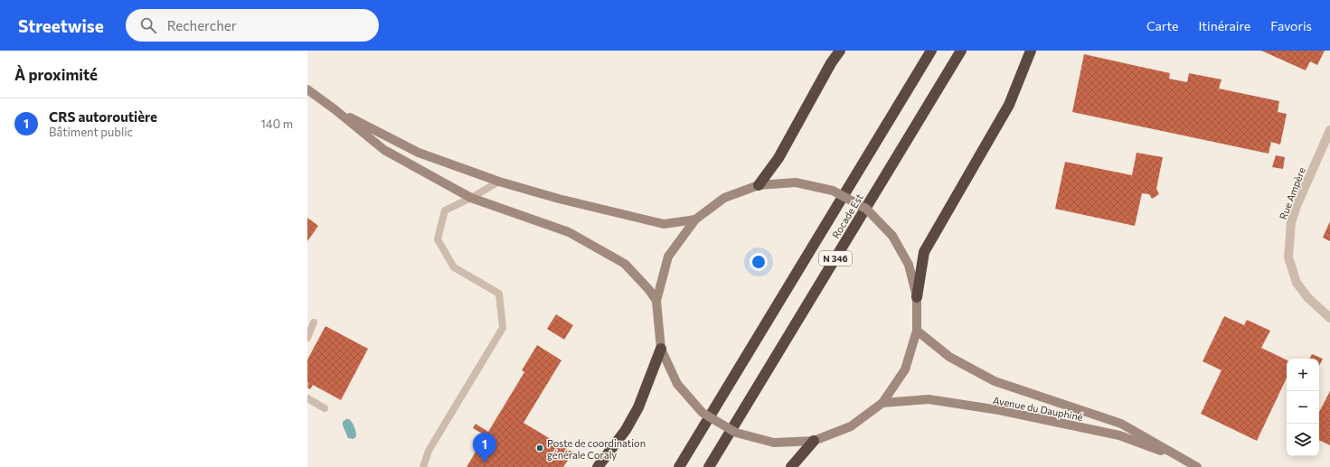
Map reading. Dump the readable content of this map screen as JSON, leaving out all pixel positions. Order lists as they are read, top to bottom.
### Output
{
  "streets": {
    "highway": ["Rocade Est", "N 346"],
    "main road": ["Avenue du Dauphiné"],
    "street": ["Rue Ampère"]
  },
  "places": ["Poste de coordination générale Coraly"],
  "page": {
    "header": "Streetwise",
    "search": "Rechercher",
    "nav": ["Carte", "Itinéraire", "Favoris"],
    "heading": "À proximité",
    "list": [
      {
        "mark": "1",
        "name": "CRS autoroutière",
        "note": "Bâtiment public",
        "value": "140 m"
      }
    ],
    "map_buttons": ["+", "−"],
    "pins": "1"
  }
}
